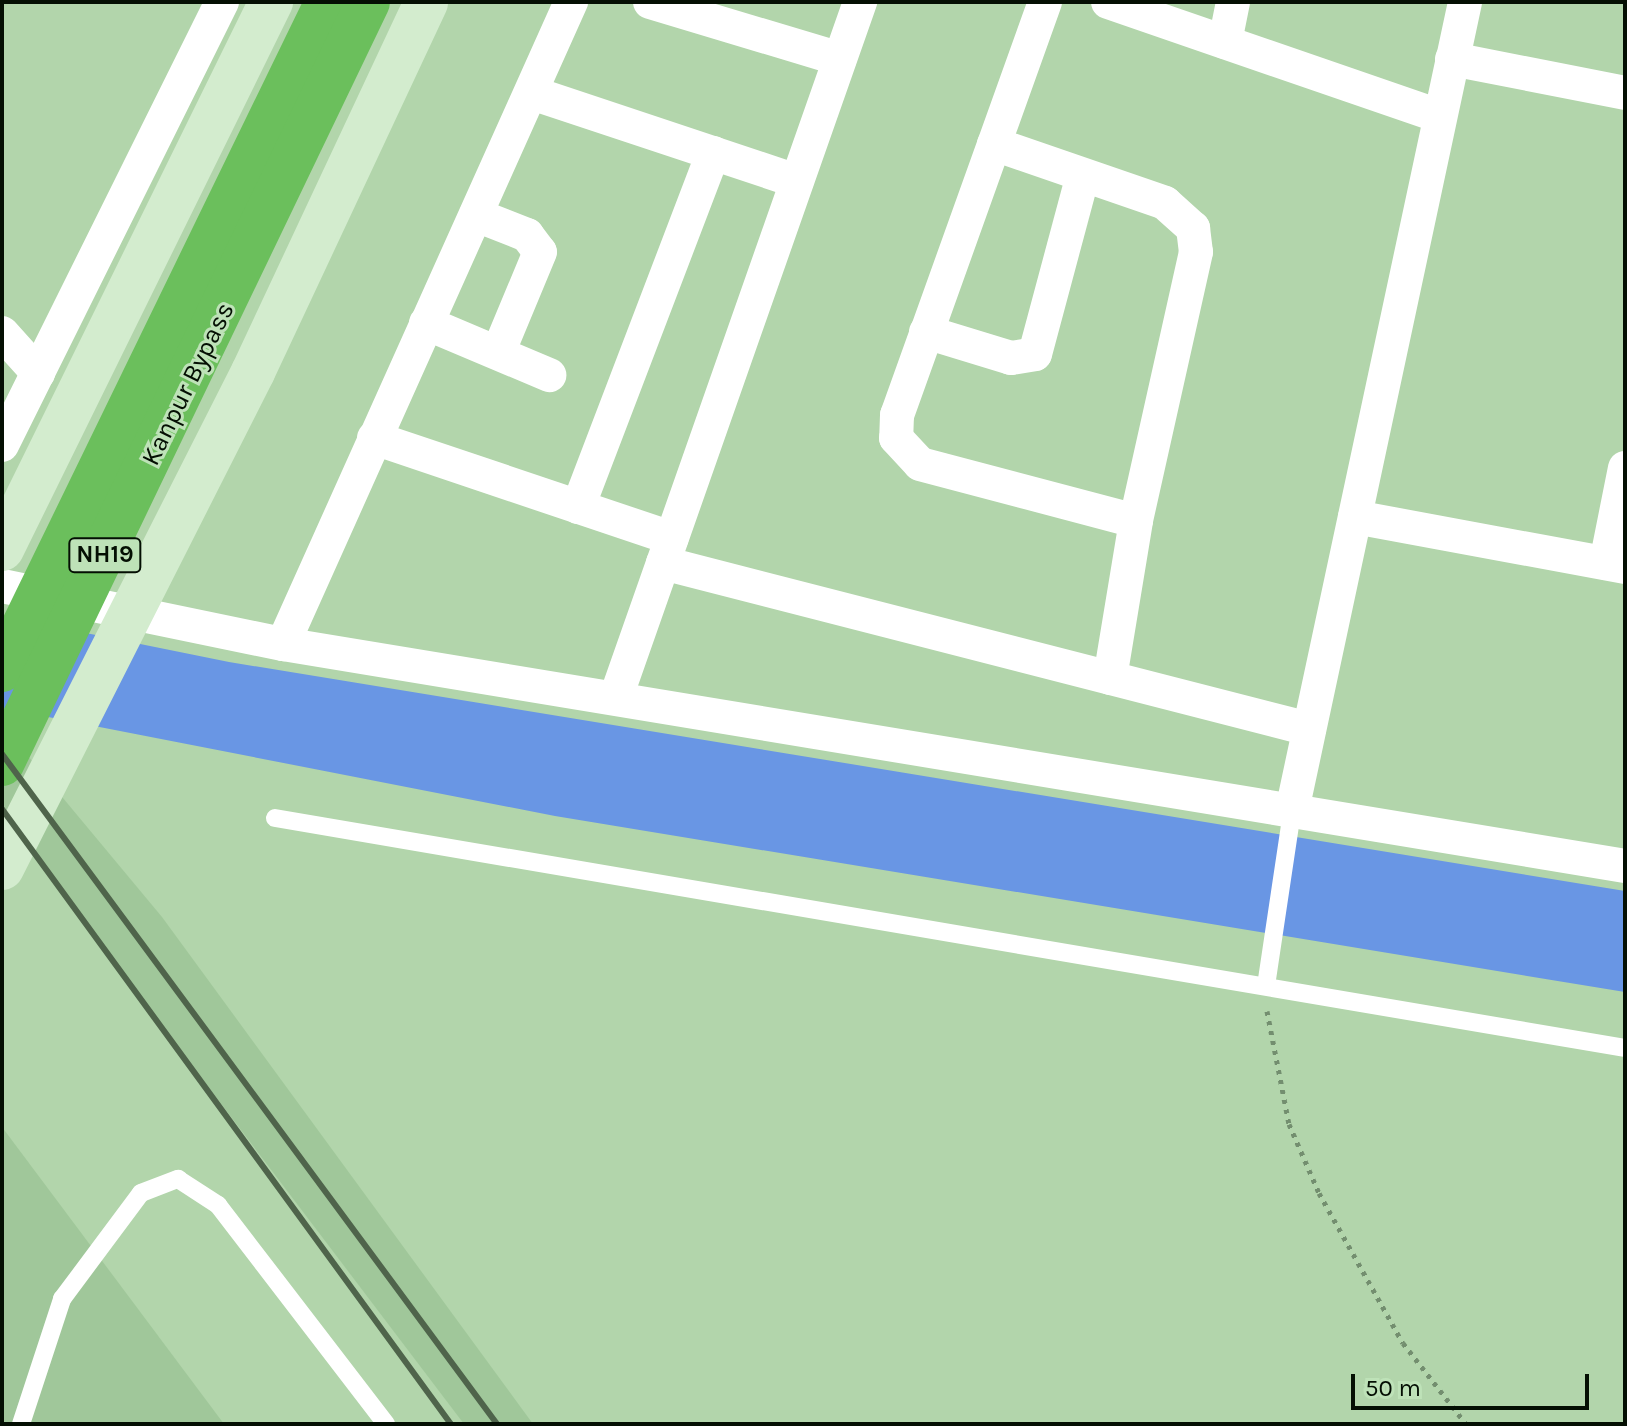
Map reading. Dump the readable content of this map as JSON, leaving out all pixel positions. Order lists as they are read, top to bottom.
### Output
{
  "streets": {
    "highway": ["Kanpur Bypass", "NH19"]
  },
  "scale_bar": "50 m"
}
